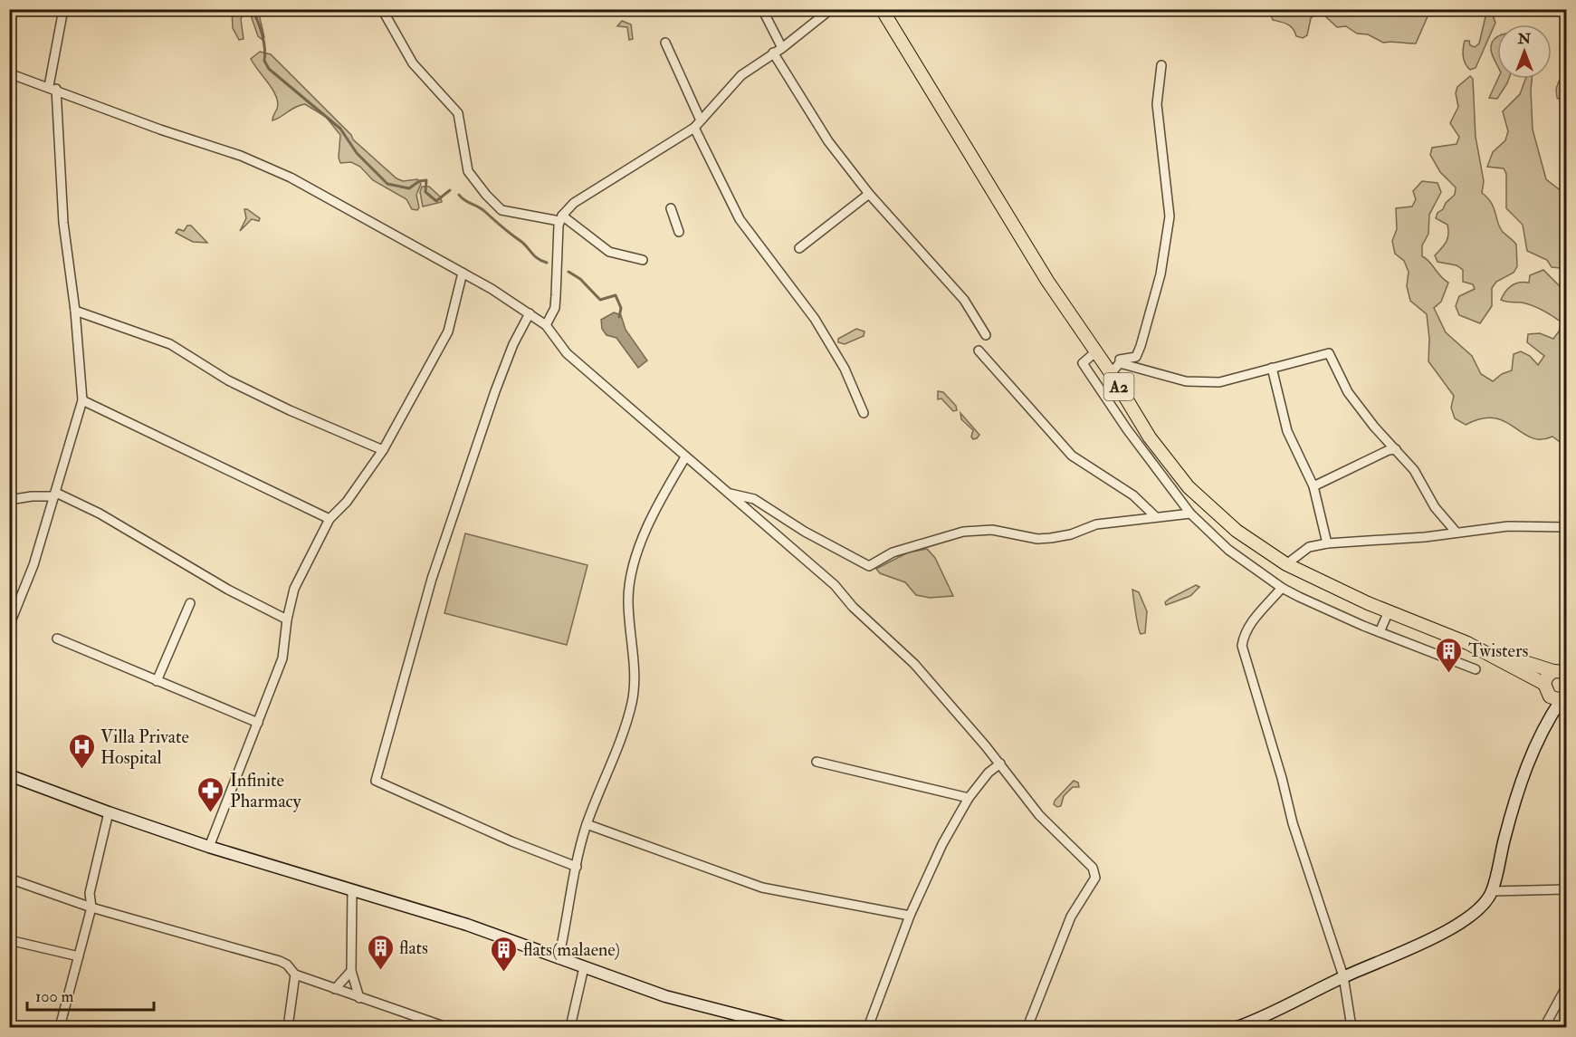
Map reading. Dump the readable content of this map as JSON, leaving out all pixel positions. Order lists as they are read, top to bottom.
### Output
{
  "streets": {
    "main road": ["A2"]
  },
  "places": {
    "building": ["Twisters", "flats", "flats(malaene)"],
    "hospital": ["Villa Private Hospital"],
    "pharmacy": ["Infinite Pharmacy"]
  },
  "scale_bar": "100 m",
  "north": "top"
}
